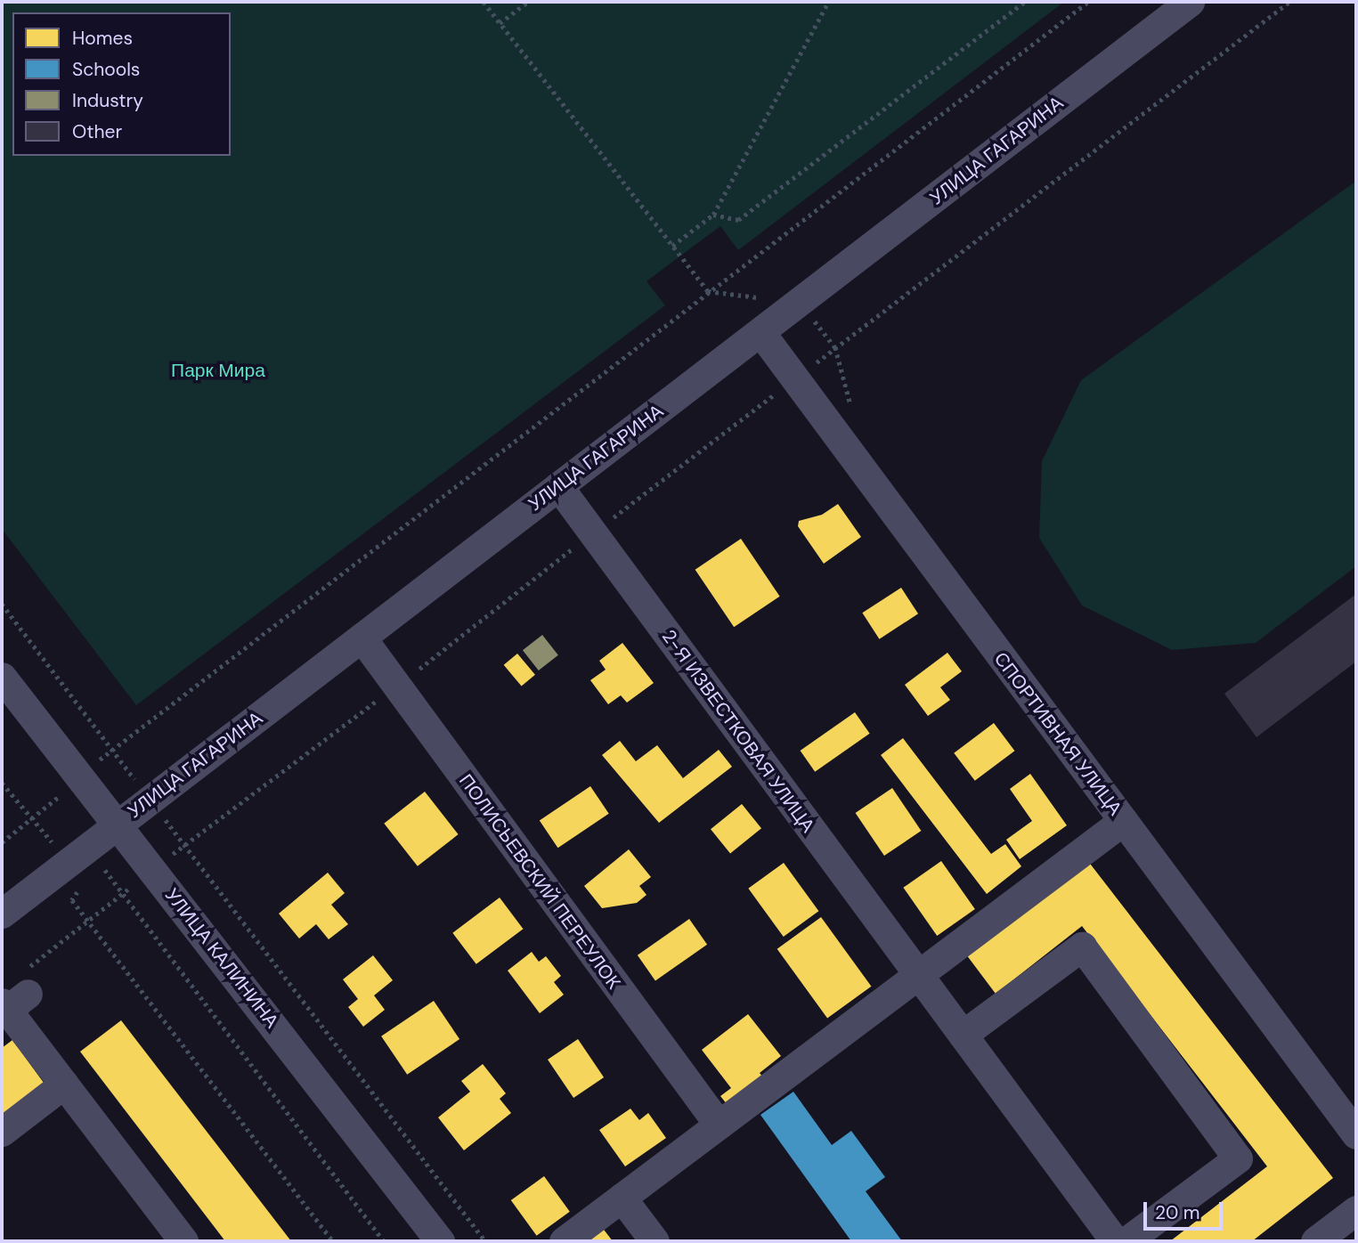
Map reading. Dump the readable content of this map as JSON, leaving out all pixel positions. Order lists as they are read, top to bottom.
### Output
{
  "streets": {
    "street": [
      "УЛИЦА ГАГАРИНА",
      "2-Я ИЗВЕСТКОВАЯ УЛИЦА",
      "СПОРТИВНАЯ УЛИЦА",
      "ПОЛИСЬЕВСКИЙ ПЕРЕУЛОК",
      "УЛИЦА КАЛИНИНА"
    ]
  },
  "crossings": [
    ["УЛИЦА ГАГАРИНА", "2-Я ИЗВЕСТКОВАЯ УЛИЦА"],
    ["УЛИЦА ГАГАРИНА", "СПОРТИВНАЯ УЛИЦА"],
    ["УЛИЦА ГАГАРИНА", "ПОЛИСЬЕВСКИЙ ПЕРЕУЛОК"],
    ["УЛИЦА ГАГАРИНА", "УЛИЦА КАЛИНИНА"]
  ],
  "parks": ["Парк Мира"],
  "legend": [
    "Homes",
    "Schools",
    "Industry",
    "Other"
  ],
  "scale_bar": "20 m"
}
